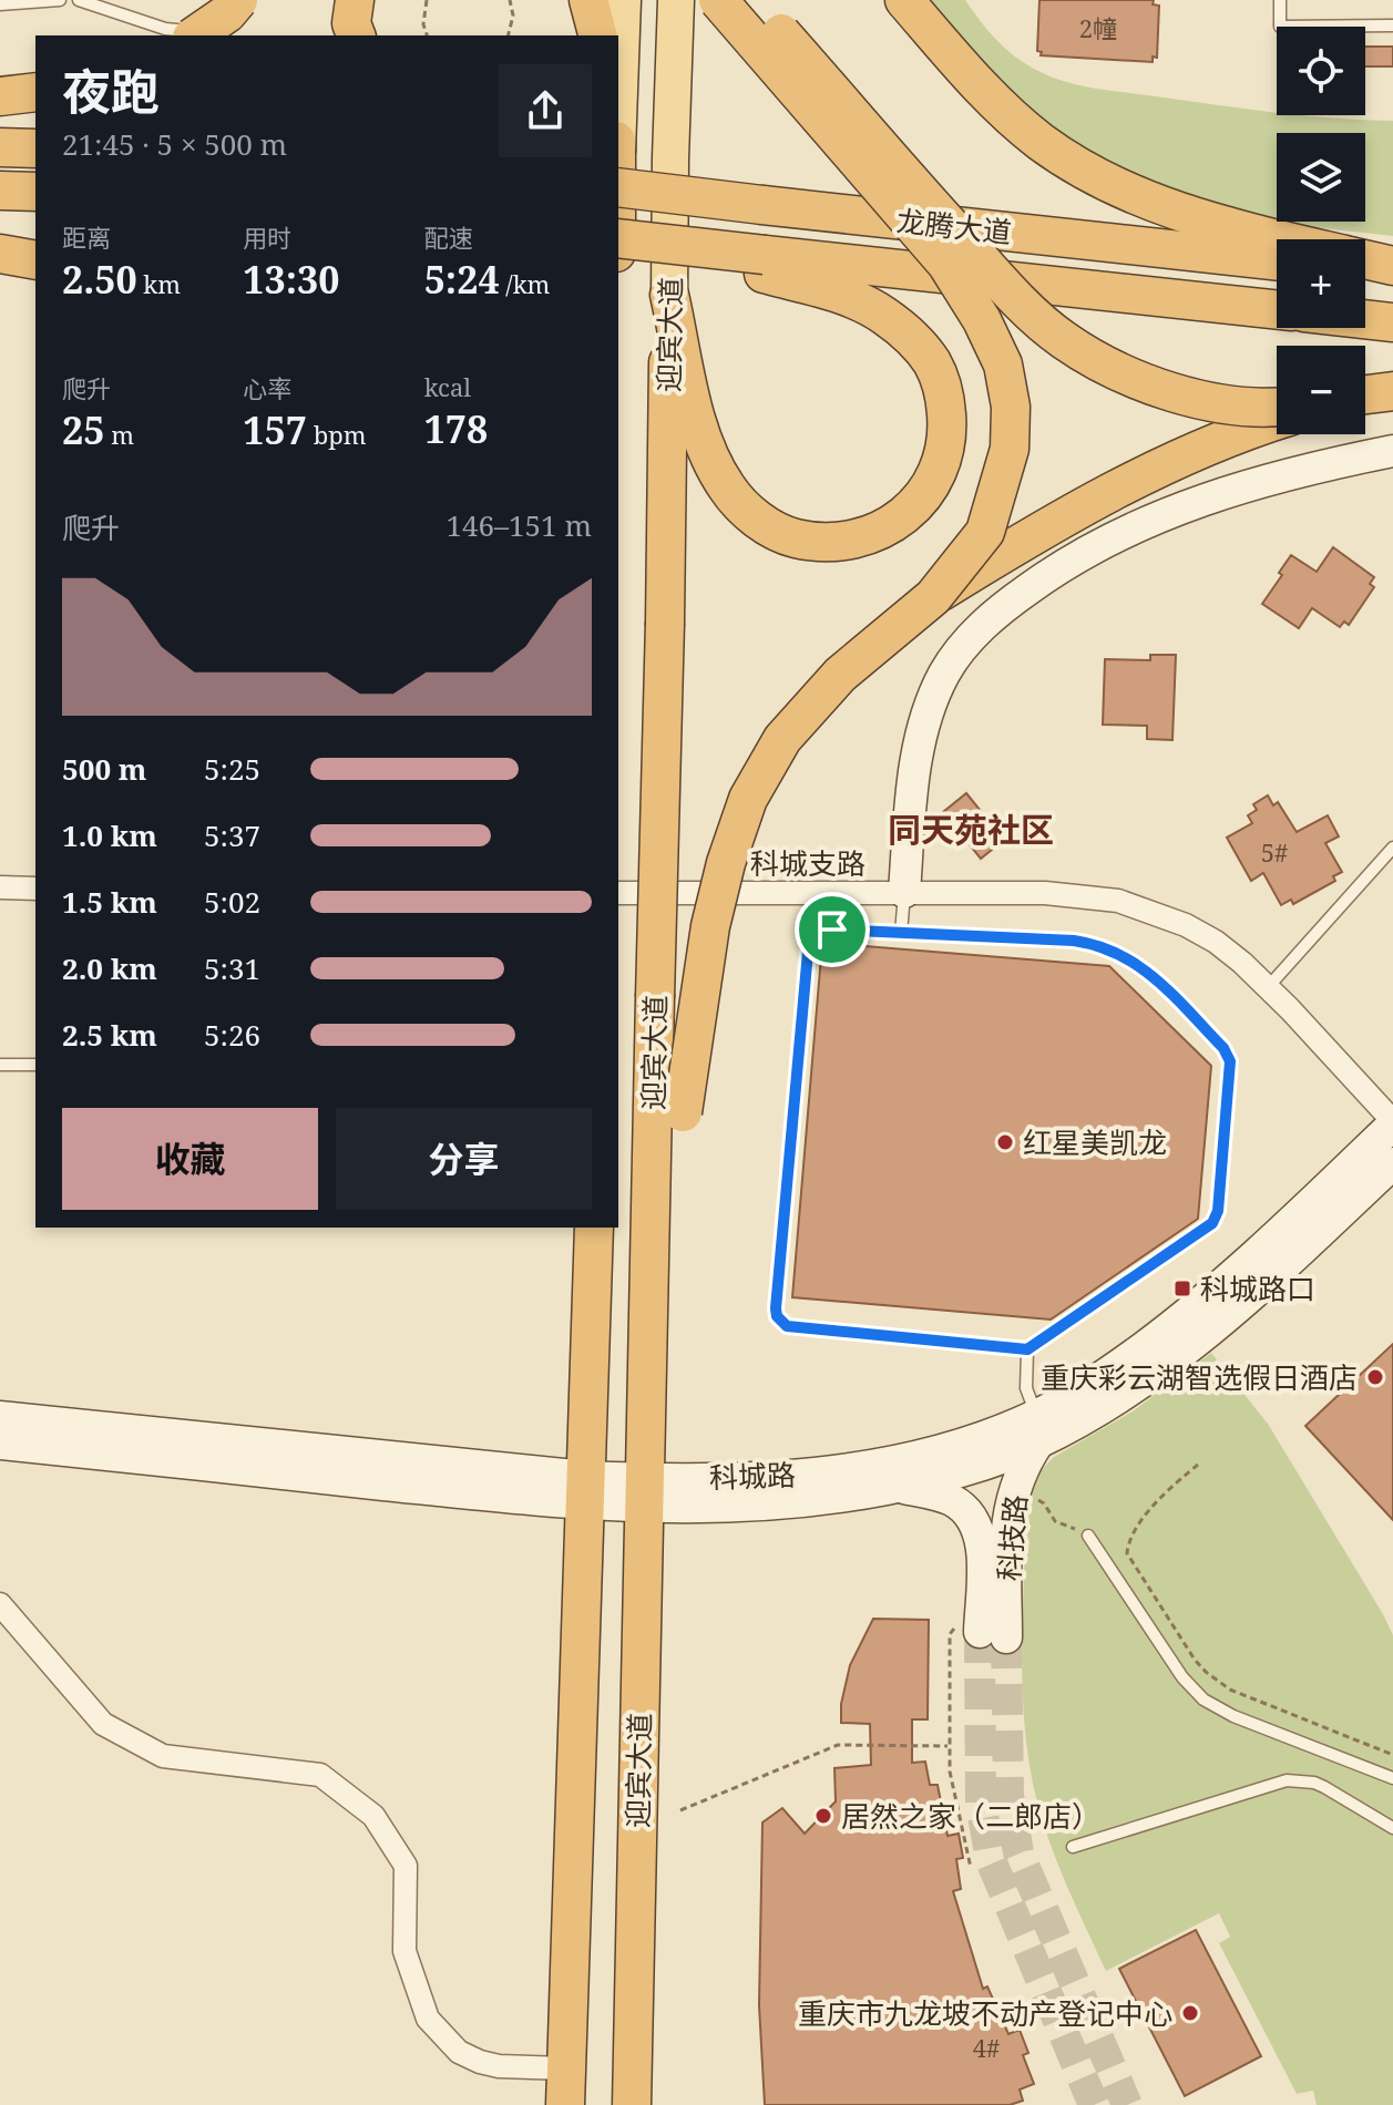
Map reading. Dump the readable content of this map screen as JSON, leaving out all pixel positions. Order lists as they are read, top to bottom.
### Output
{
  "streets": {
    "highway": ["龙腾大道", "迎宾大道"],
    "main road": ["科城路", "科技路"],
    "street": ["科城支路"]
  },
  "crossings": [
    ["迎宾大道", "科城路"],
    ["科城支路", "科城路"],
    ["科城路", "科技路"]
  ],
  "districts": ["同天苑社区"],
  "places": {
    "other": [
      "红星美凯龙",
      "重庆彩云湖智选假日酒店",
      "居然之家（二郎店）",
      "重庆市九龙坡不动产登记中心"
    ],
    "transit": ["科城路口"]
  },
  "house_numbers": ["2幢", "5#", "4#"],
  "page": {
    "map_buttons": ["+", "−"],
    "heading": ["夜跑", "21:45 · 5 × 500 m"],
    "stats": [
      ["距离", "2.50 km"],
      ["用时", "13:30"],
      ["配速", "5:24 /km"],
      ["爬升", "25 m"],
      ["心率", "157 bpm"],
      ["kcal", "178"]
    ],
    "chart": ["爬升", "146–151 m"],
    "list": [
      {
        "name": "500 m",
        "note": "5:25"
      },
      {
        "name": "1.0 km",
        "note": "5:37"
      },
      {
        "name": "1.5 km",
        "note": "5:02"
      },
      {
        "name": "2.0 km",
        "note": "5:31"
      },
      {
        "name": "2.5 km",
        "note": "5:26"
      }
    ],
    "buttons": ["收藏", "分享"]
  }
}
